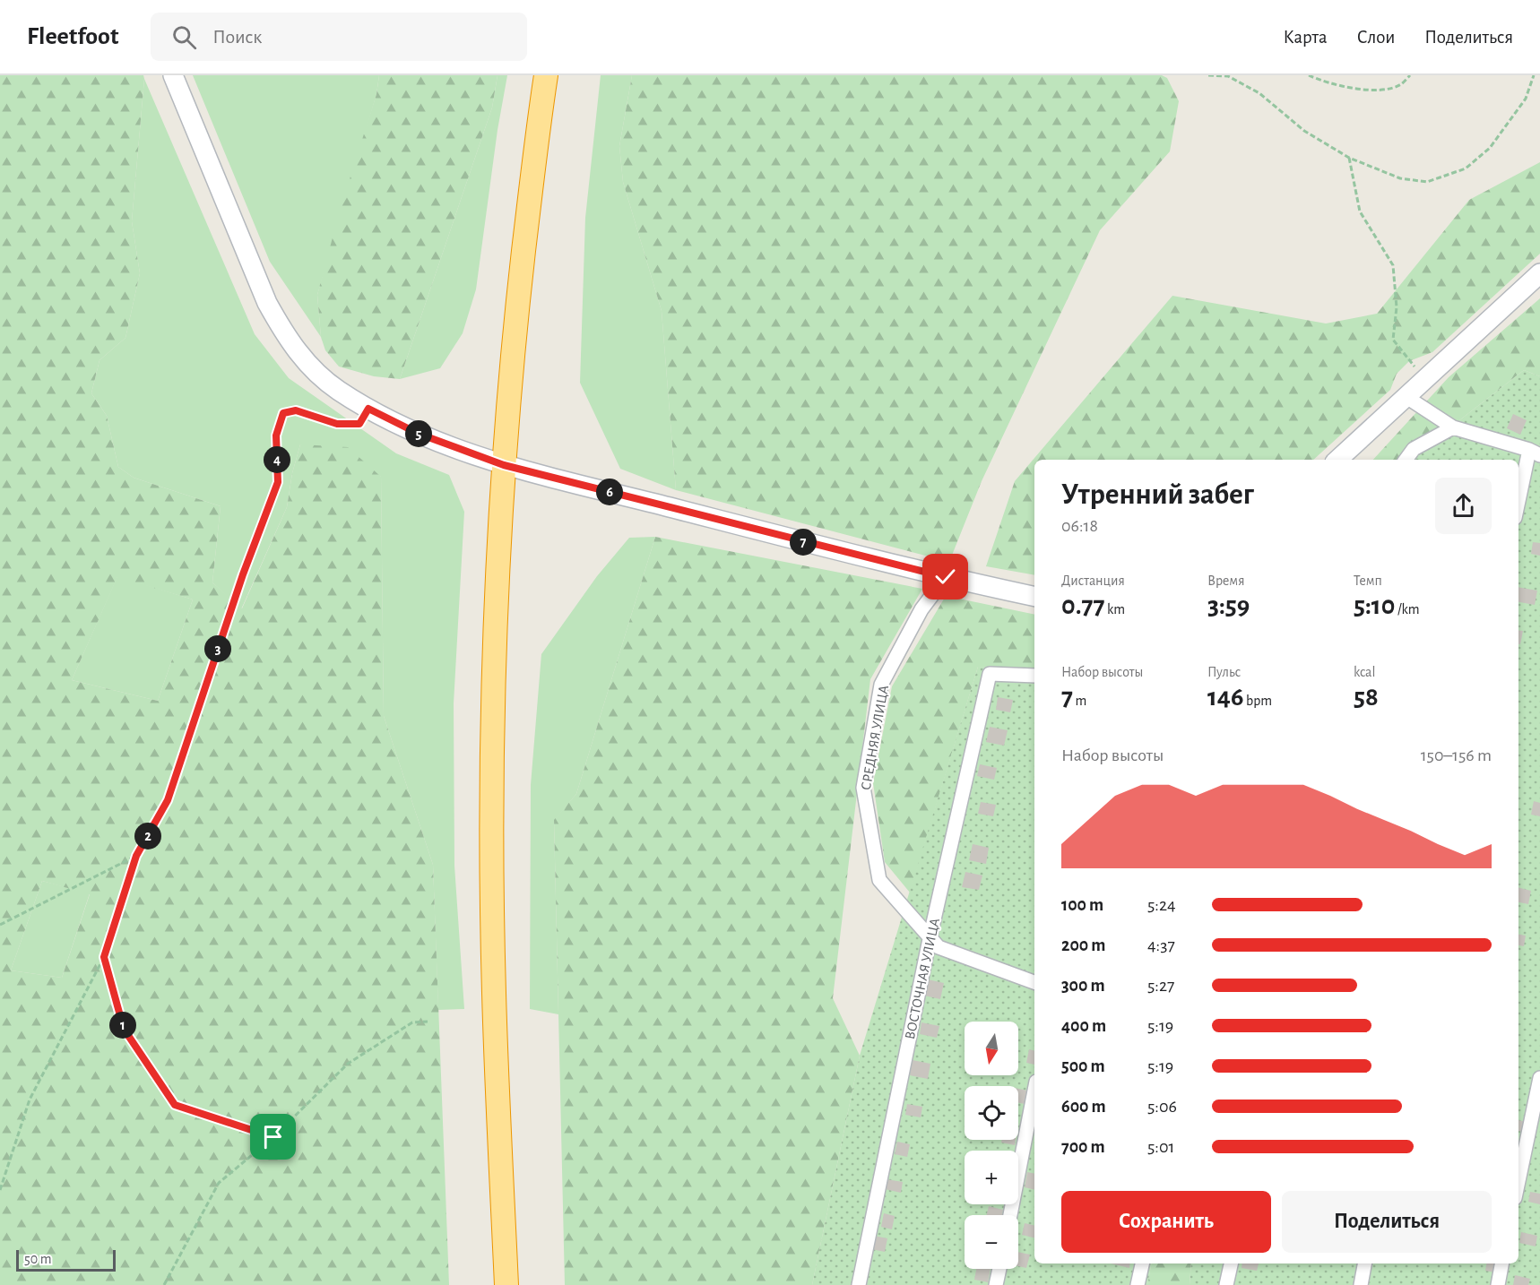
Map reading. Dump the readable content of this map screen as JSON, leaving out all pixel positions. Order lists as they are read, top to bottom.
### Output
{
  "streets": {
    "street": ["СРЕДНЯЯ УЛИЦА", "ВОСТОЧНАЯ УЛИЦА"]
  },
  "crossings": [
    ["СРЕДНЯЯ УЛИЦА", "ВОСТОЧНАЯ УЛИЦА"]
  ],
  "scale_bar": "50 m",
  "north": "bottom",
  "page": {
    "header": "Fleetfoot",
    "search": "Поиск",
    "nav": ["Карта", "Слои", "Поделиться"],
    "pins": [
      "5",
      "4",
      "6",
      "7",
      "3",
      "2",
      "1"
    ],
    "heading": ["Утренний забег", "06:18"],
    "stats": [
      ["Дистанция", "0.77 km"],
      ["Время", "3:59"],
      ["Темп", "5:10 /km"],
      ["Набор высоты", "7 m"],
      ["Пульс", "146 bpm"],
      ["kcal", "58"]
    ],
    "chart": ["Набор высоты", "150–156 m"],
    "list": [
      {
        "name": "100 m",
        "note": "5:24"
      },
      {
        "name": "200 m",
        "note": "4:37"
      },
      {
        "name": "300 m",
        "note": "5:27"
      },
      {
        "name": "400 m",
        "note": "5:19"
      },
      {
        "name": "500 m",
        "note": "5:19"
      },
      {
        "name": "600 m",
        "note": "5:06"
      },
      {
        "name": "700 m",
        "note": "5:01"
      }
    ],
    "map_buttons": ["+", "−"],
    "buttons": ["Сохранить", "Поделиться"],
    "scale": "50 m"
  }
}
